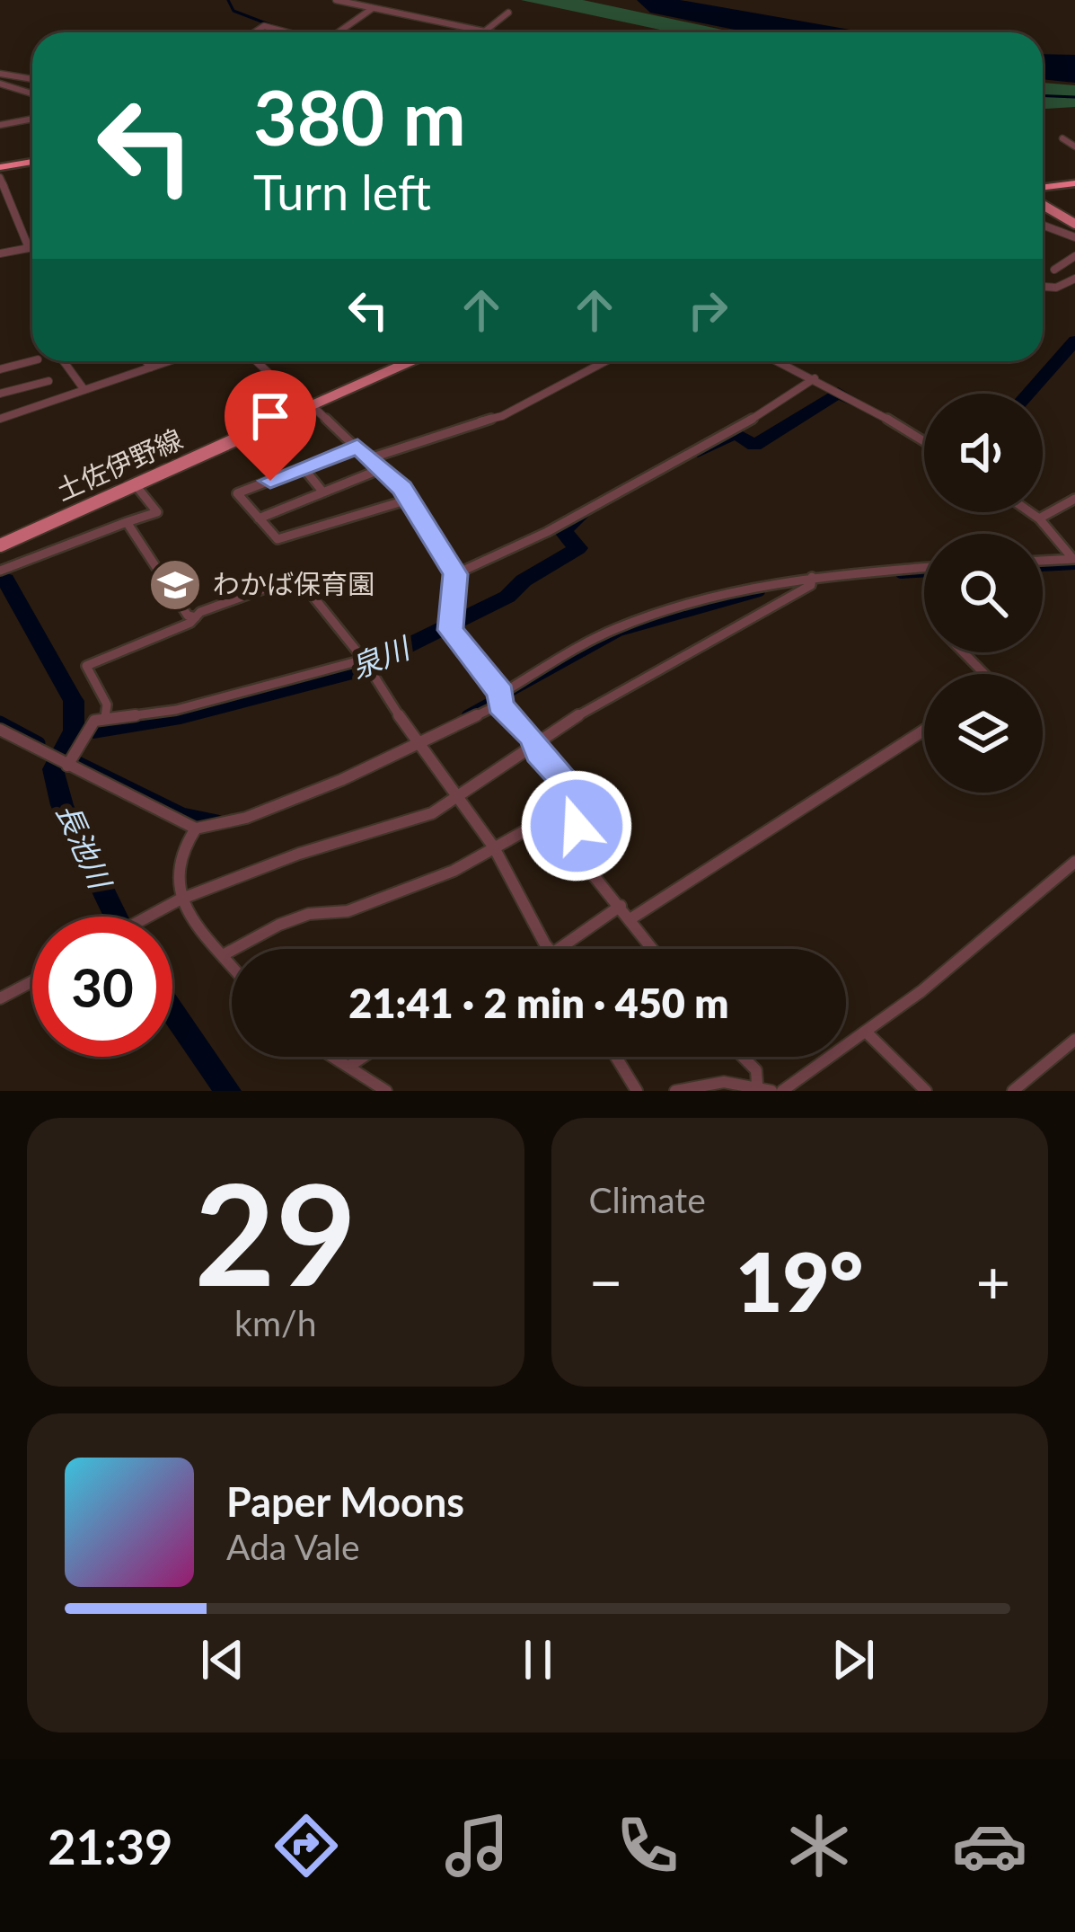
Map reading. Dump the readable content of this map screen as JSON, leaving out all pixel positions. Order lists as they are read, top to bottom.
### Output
{
  "streets": {
    "main road": ["土佐伊野線"]
  },
  "water": ["泉川", "長池川"],
  "places": {
    "school or university": ["わかば保育園"]
  },
  "page": {
    "turn": ["380 m", "Turn left"],
    "limit": "30",
    "trip": "21:41 · 2 min · 450 m",
    "tile": [
      ["29", "km/h"],
      "Climate"
    ],
    "heat": ["−", "19°", "+"],
    "song": ["Paper Moons", "Ada Vale"],
    "tabs": "21:39"
  }
}
